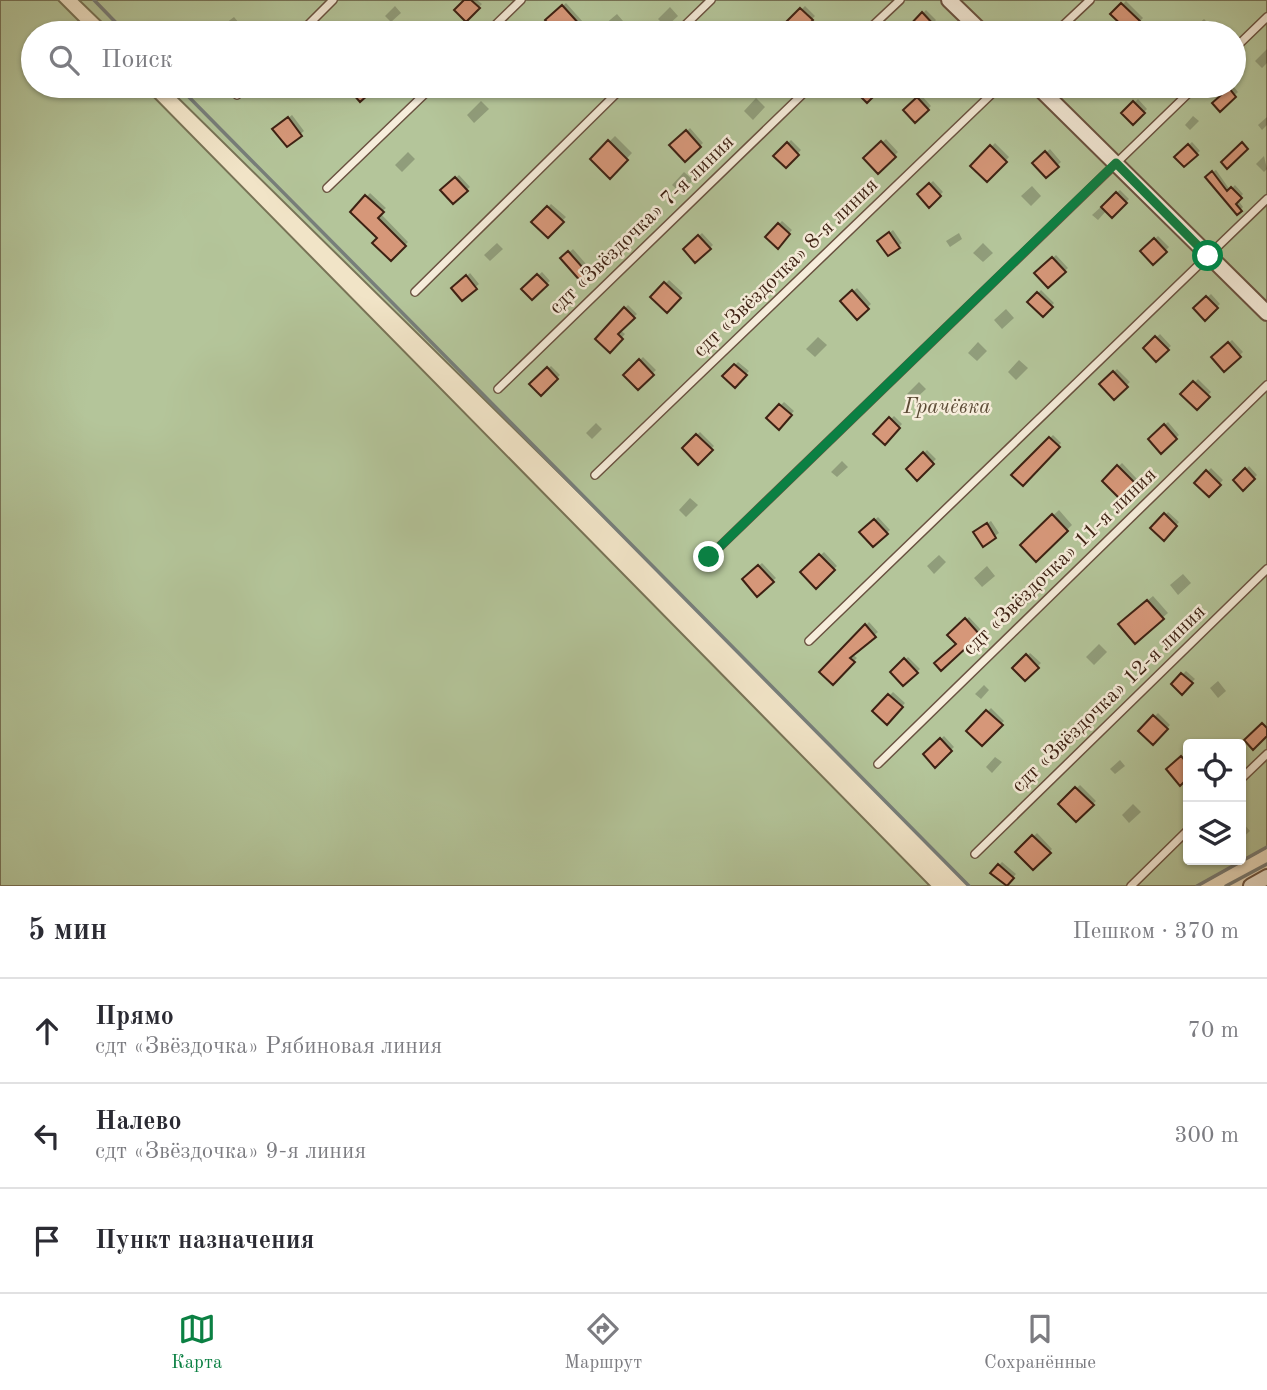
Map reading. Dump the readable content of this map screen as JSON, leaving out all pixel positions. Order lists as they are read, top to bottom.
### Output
{
  "streets": {
    "lane": [
      "сдт «Звёздочка» 7-я линия",
      "сдт «Звёздочка» 8-я линия",
      "сдт «Звёздочка» 11-я линия",
      "сдт «Звёздочка» 12-я линия"
    ]
  },
  "parks": ["Грачёвка"],
  "page": {
    "search": "Поиск",
    "heading": ["5 мин", "Пешком · 370 m"],
    "list": [
      ["Прямо", "сдт «Звёздочка» Рябиновая линия", "70 m"],
      ["Налево", "сдт «Звёздочка» 9-я линия", "300 m"],
      "Пункт назначения"
    ],
    "nav": ["Карта", "Маршрут", "Сохранённые"]
  }
}
